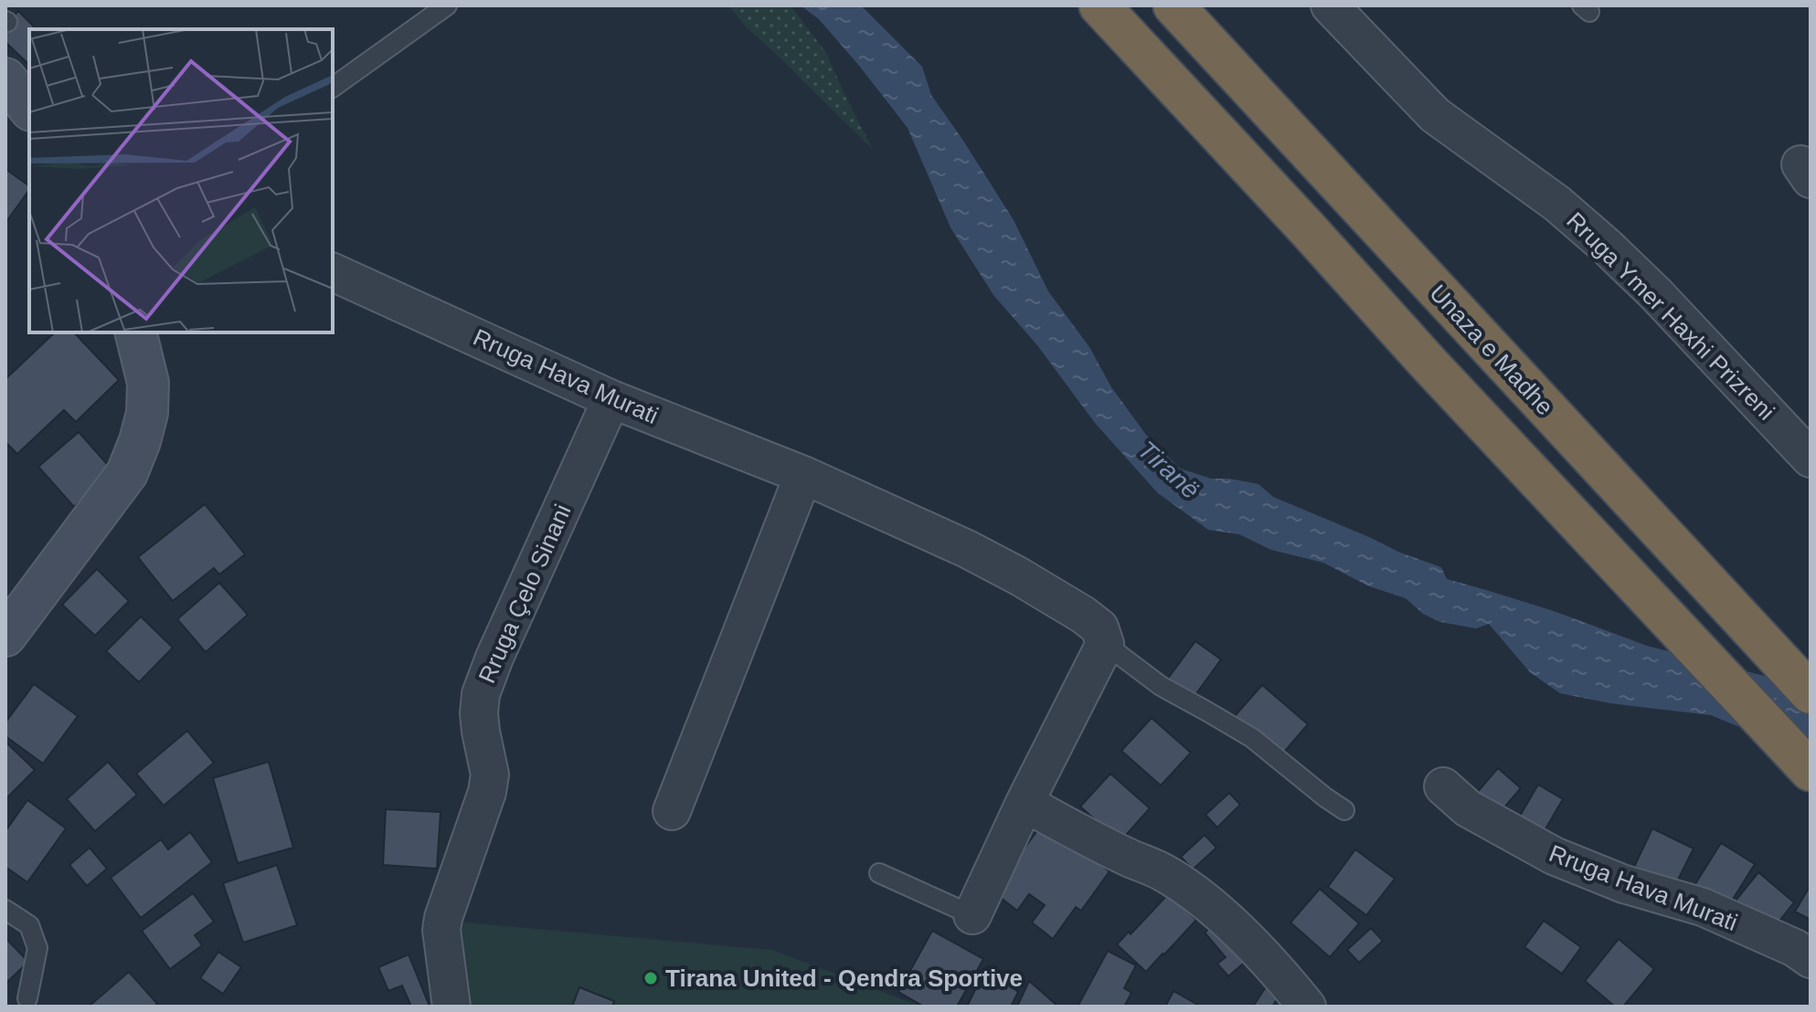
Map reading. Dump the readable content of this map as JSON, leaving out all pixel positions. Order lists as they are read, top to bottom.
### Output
{
  "streets": {
    "highway": ["Unaza e Madhe"],
    "street": ["Rruga Ymer Haxhi Prizreni", "Rruga Hava Murati", "Rruga Çelo Sinani"]
  },
  "crossings": [
    ["Rruga Hava Murati", "Rruga Çelo Sinani"]
  ],
  "water": ["Tiranë"],
  "places": ["Tirana United - Qendra Sportive"]
}
